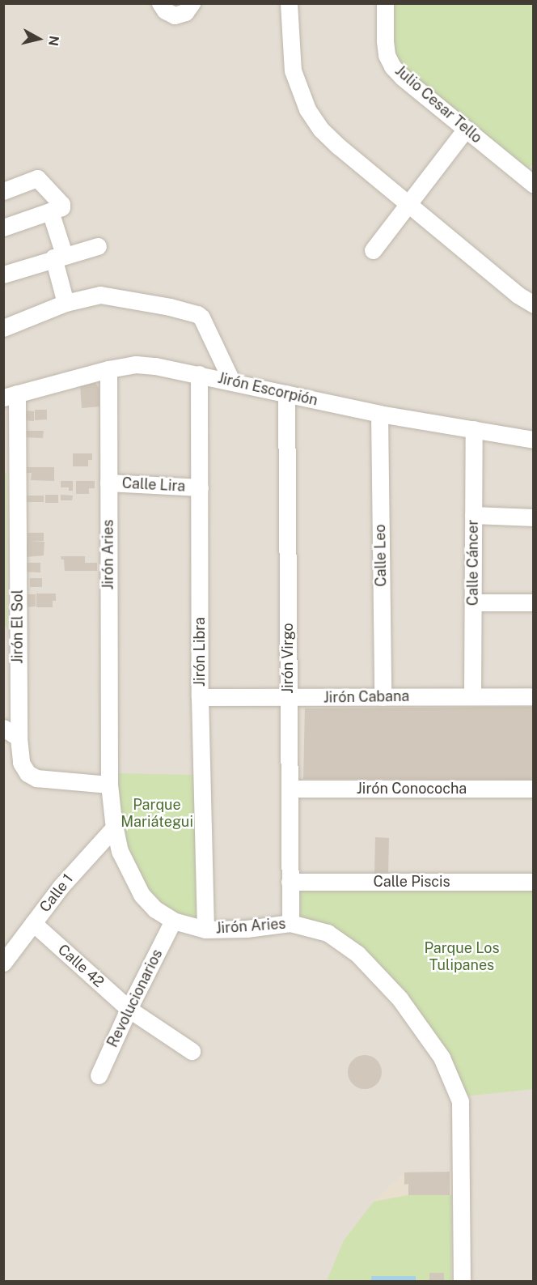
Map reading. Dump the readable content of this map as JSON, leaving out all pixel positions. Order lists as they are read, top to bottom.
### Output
{
  "streets": {
    "street": [
      "Julio Cesar Tello",
      "Jirón Escorpión",
      "Calle Lira",
      "Jirón Aries",
      "Calle Leo",
      "Calle Cáncer",
      "Jirón El Sol",
      "Jirón Libra",
      "Jirón Virgo",
      "Jirón Cabana",
      "Jirón Conococha",
      "Calle Piscis",
      "Calle 1",
      "Calle 42",
      "Revolucionarios"
    ]
  },
  "crossings": [
    ["Jirón Escorpión", "Jirón Aries"],
    ["Jirón Escorpión", "Calle Leo"],
    ["Jirón Escorpión", "Calle Cáncer"],
    ["Jirón Escorpión", "Jirón El Sol"],
    ["Jirón Escorpión", "Jirón Libra"],
    ["Jirón Escorpión", "Jirón Virgo"],
    ["Calle Lira", "Jirón Aries"],
    ["Calle Lira", "Jirón Libra"],
    ["Jirón Aries", "Jirón El Sol"],
    ["Jirón Aries", "Jirón Libra"],
    ["Jirón Aries", "Jirón Virgo"],
    ["Jirón Aries", "Calle 1"],
    ["Jirón Aries", "Revolucionarios"],
    ["Calle Leo", "Jirón Cabana"],
    ["Calle Cáncer", "Jirón Cabana"],
    ["Jirón Libra", "Jirón Cabana"],
    ["Jirón Virgo", "Jirón Cabana"],
    ["Jirón Virgo", "Jirón Conococha"],
    ["Jirón Virgo", "Calle Piscis"],
    ["Calle 1", "Calle 42"],
    ["Calle 42", "Revolucionarios"]
  ],
  "parks": ["Parque Mariátegui", "Parque Los Tulipanes"],
  "north": "right"
}
